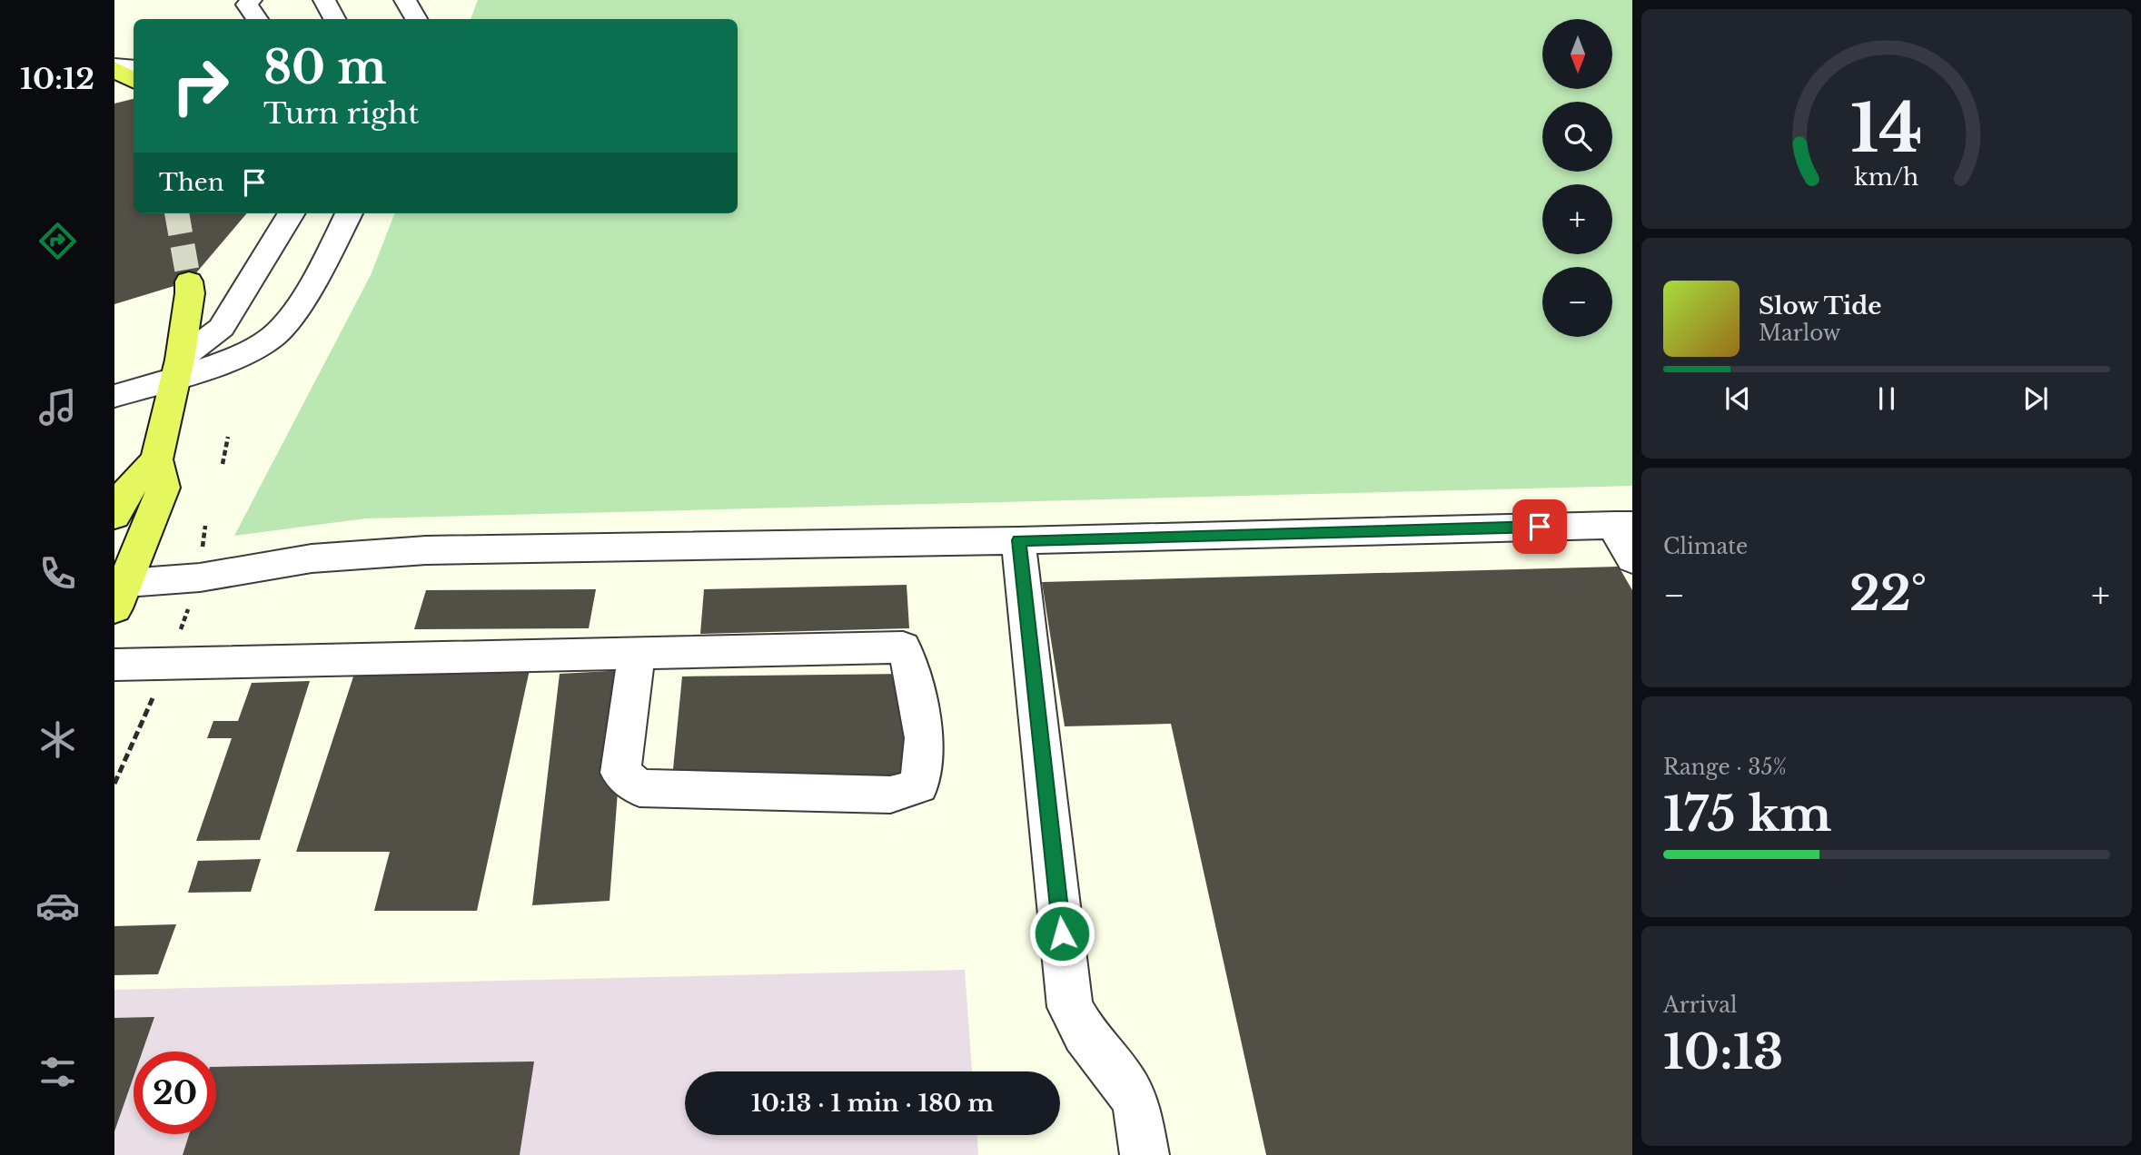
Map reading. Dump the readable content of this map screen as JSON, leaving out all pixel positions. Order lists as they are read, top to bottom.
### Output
{
  "north": "bottom",
  "page": {
    "tabs": "10:12",
    "map_buttons": ["+", "−"],
    "turn": ["80 m", "Turn right"],
    "then": "Then",
    "song": ["Slow Tide", "Marlow"],
    "tile": [
      "Climate",
      ["Range · 35%", "175 km"],
      ["Arrival", "10:13"]
    ],
    "heat": ["−", "22°", "+"],
    "limit": "20",
    "trip": "10:13 · 1 min · 180 m",
    "gauge": ["14", "km/h"]
  }
}
